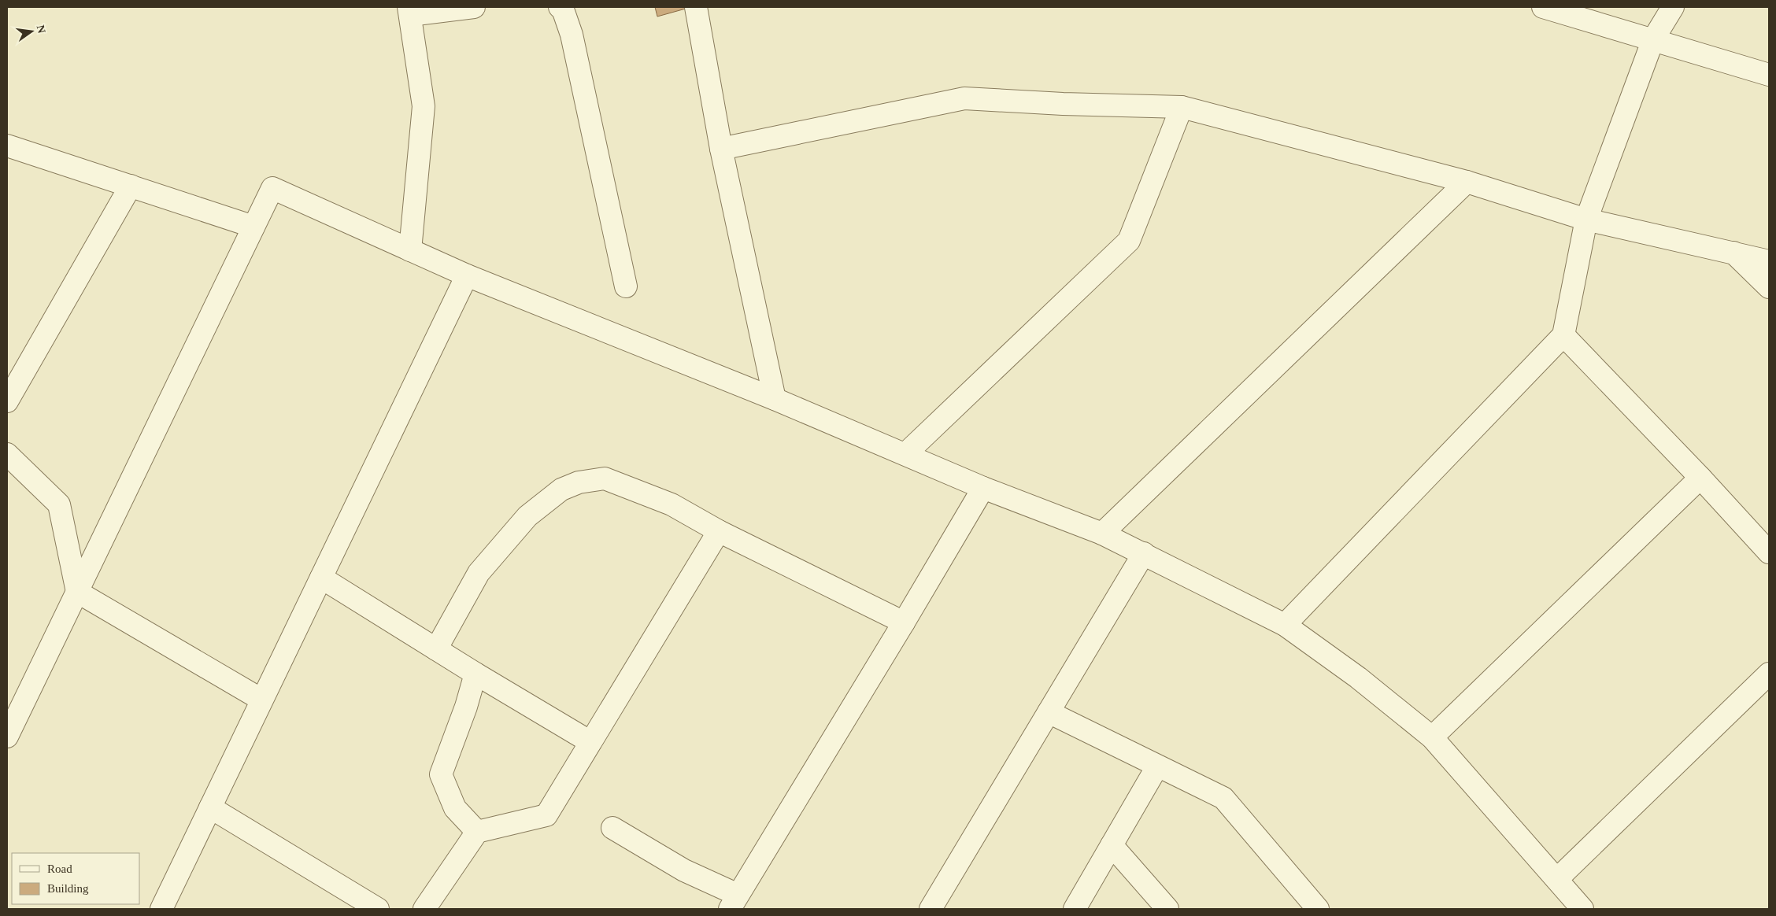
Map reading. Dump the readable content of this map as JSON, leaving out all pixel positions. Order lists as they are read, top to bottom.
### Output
{
  "legend": ["Road", "Building"],
  "north": "right"
}
